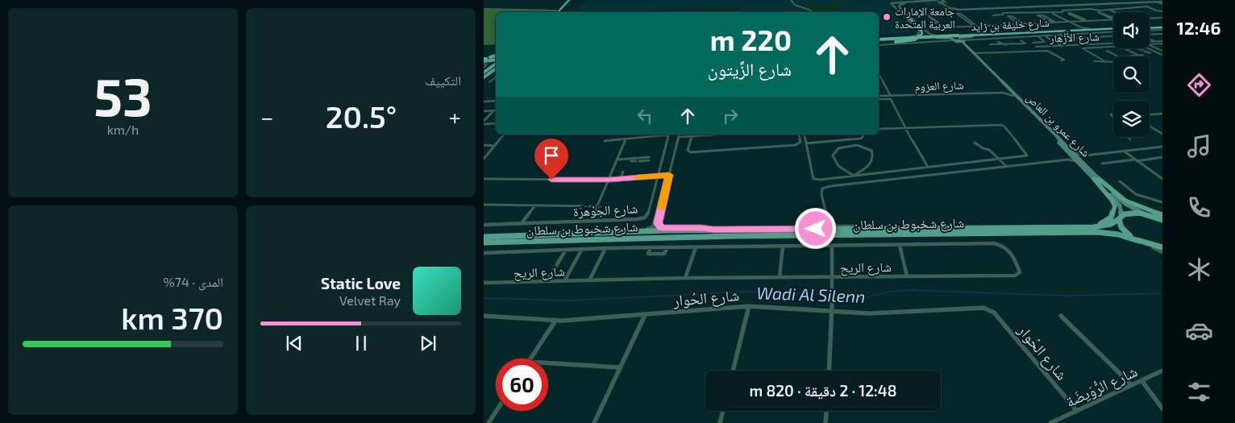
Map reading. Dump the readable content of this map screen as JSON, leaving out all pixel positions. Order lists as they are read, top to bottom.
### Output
{
  "streets": {
    "highway": ["شارع خليفة بن زايد"],
    "main road": ["شارع عمرو بن العاص", "شارع شخبوط بن سلطان"],
    "street": [
      "شارع الأَزْهار",
      "شارع العزوم",
      "شارع الجَوْهَرَة",
      "شارع الريح",
      "شارع الحُوار",
      "شارع الرُّوَيضَة"
    ]
  },
  "crossings": [
    ["شارع العزوم", "شارع عمرو بن العاص"],
    ["شارع عمرو بن العاص", "شارع شخبوط بن سلطان"],
    ["شارع الحُوار", "شارع الرُّوَيضَة"]
  ],
  "water": ["Wadi Al Silenn"],
  "places": ["جامعة الإمارات العربية المتحدة"],
  "page": {
    "tabs": "12:46",
    "tile": [
      "التكييف",
      ["53", "km/h"],
      ["المدى · 74%", "370 km"]
    ],
    "turn": ["220 m", "شارع الزَّيتون"],
    "heat": ["−", "20.5°", "+"],
    "song": ["Static Love", "Velvet Ray"],
    "limit": "60",
    "trip": "12:48 · 2 دقيقة · 820 m"
  }
}
